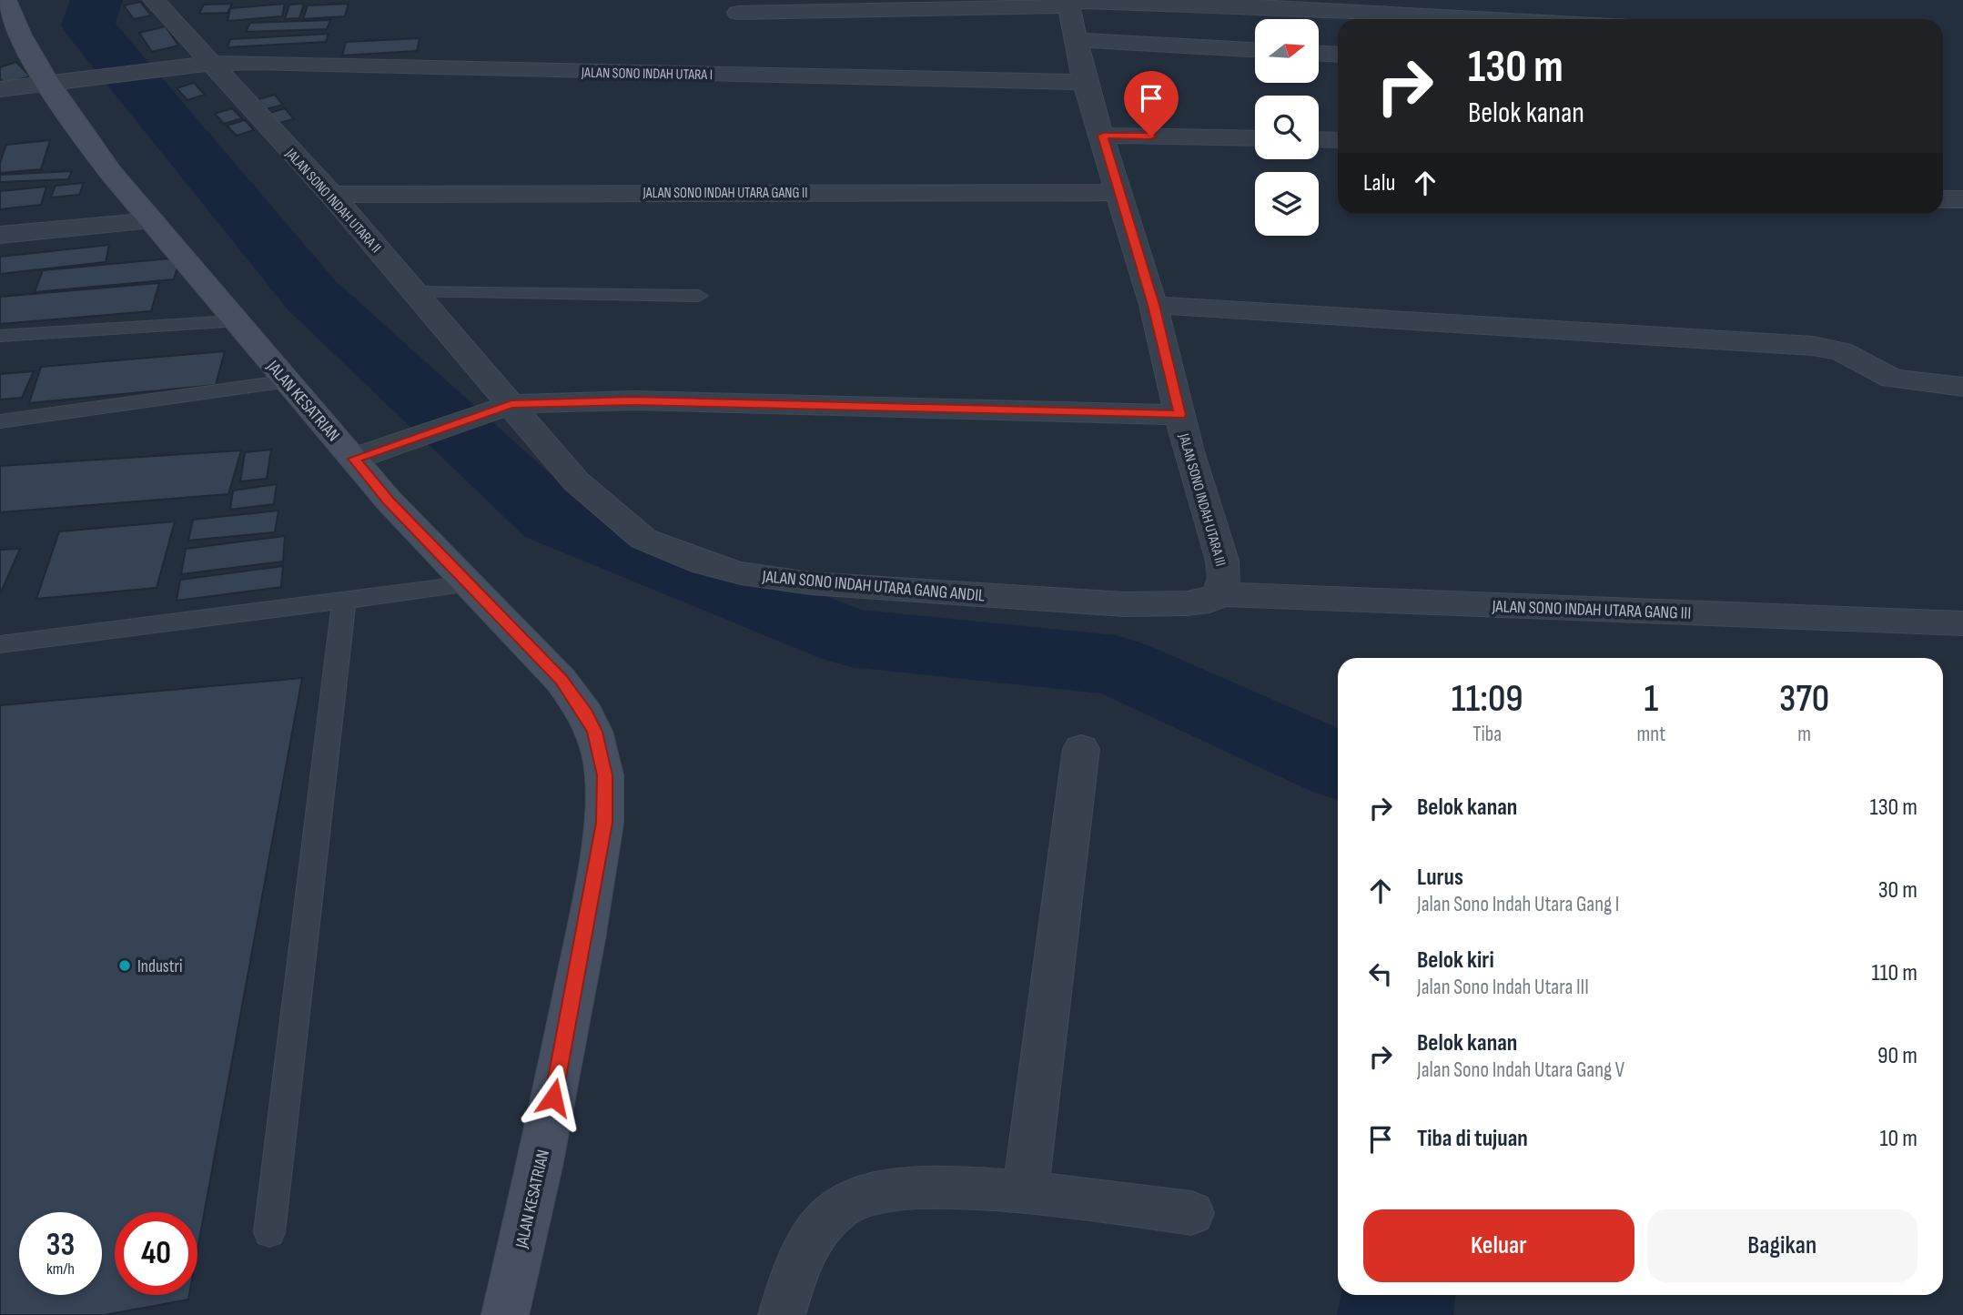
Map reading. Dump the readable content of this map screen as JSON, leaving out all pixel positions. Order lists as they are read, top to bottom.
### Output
{
  "streets": {
    "street": [
      "JALAN SONO INDAH UTARA I",
      "JALAN SONO INDAH UTARA GANG II",
      "JALAN SONO INDAH UTARA II",
      "JALAN KESATRIAN",
      "JALAN SONO INDAH UTARA III",
      "JALAN SONO INDAH UTARA GANG ANDIL",
      "JALAN SONO INDAH UTARA GANG III"
    ]
  },
  "crossings": [
    ["JALAN SONO INDAH UTARA I", "JALAN SONO INDAH UTARA II"],
    ["JALAN SONO INDAH UTARA I", "JALAN KESATRIAN"],
    ["JALAN SONO INDAH UTARA I", "JALAN SONO INDAH UTARA III"],
    ["JALAN SONO INDAH UTARA GANG II", "JALAN SONO INDAH UTARA II"],
    ["JALAN SONO INDAH UTARA GANG II", "JALAN SONO INDAH UTARA III"],
    ["JALAN SONO INDAH UTARA II", "JALAN SONO INDAH UTARA GANG ANDIL"],
    ["JALAN SONO INDAH UTARA III", "JALAN SONO INDAH UTARA GANG ANDIL"],
    ["JALAN SONO INDAH UTARA III", "JALAN SONO INDAH UTARA GANG III"],
    ["JALAN SONO INDAH UTARA GANG ANDIL", "JALAN SONO INDAH UTARA GANG III"]
  ],
  "places": ["Industri"],
  "north": "right",
  "page": {
    "turn": ["130 m", "Belok kanan"],
    "then": "Lalu",
    "eta": [
      "11:09",
      "Tiba",
      "1",
      "mnt",
      "370",
      "m"
    ],
    "list": [
      {
        "name": "Belok kanan",
        "value": "130 m"
      },
      {
        "name": "Lurus",
        "note": "Jalan Sono Indah Utara Gang I",
        "value": "30 m"
      },
      {
        "name": "Belok kiri",
        "note": "Jalan Sono Indah Utara III",
        "value": "110 m"
      },
      {
        "name": "Belok kanan",
        "note": "Jalan Sono Indah Utara Gang V",
        "value": "90 m"
      },
      {
        "name": "Tiba di tujuan",
        "value": "10 m"
      }
    ],
    "buttons": ["Keluar", "Bagikan"],
    "speed": "33 km/h",
    "limit": "40"
  }
}
